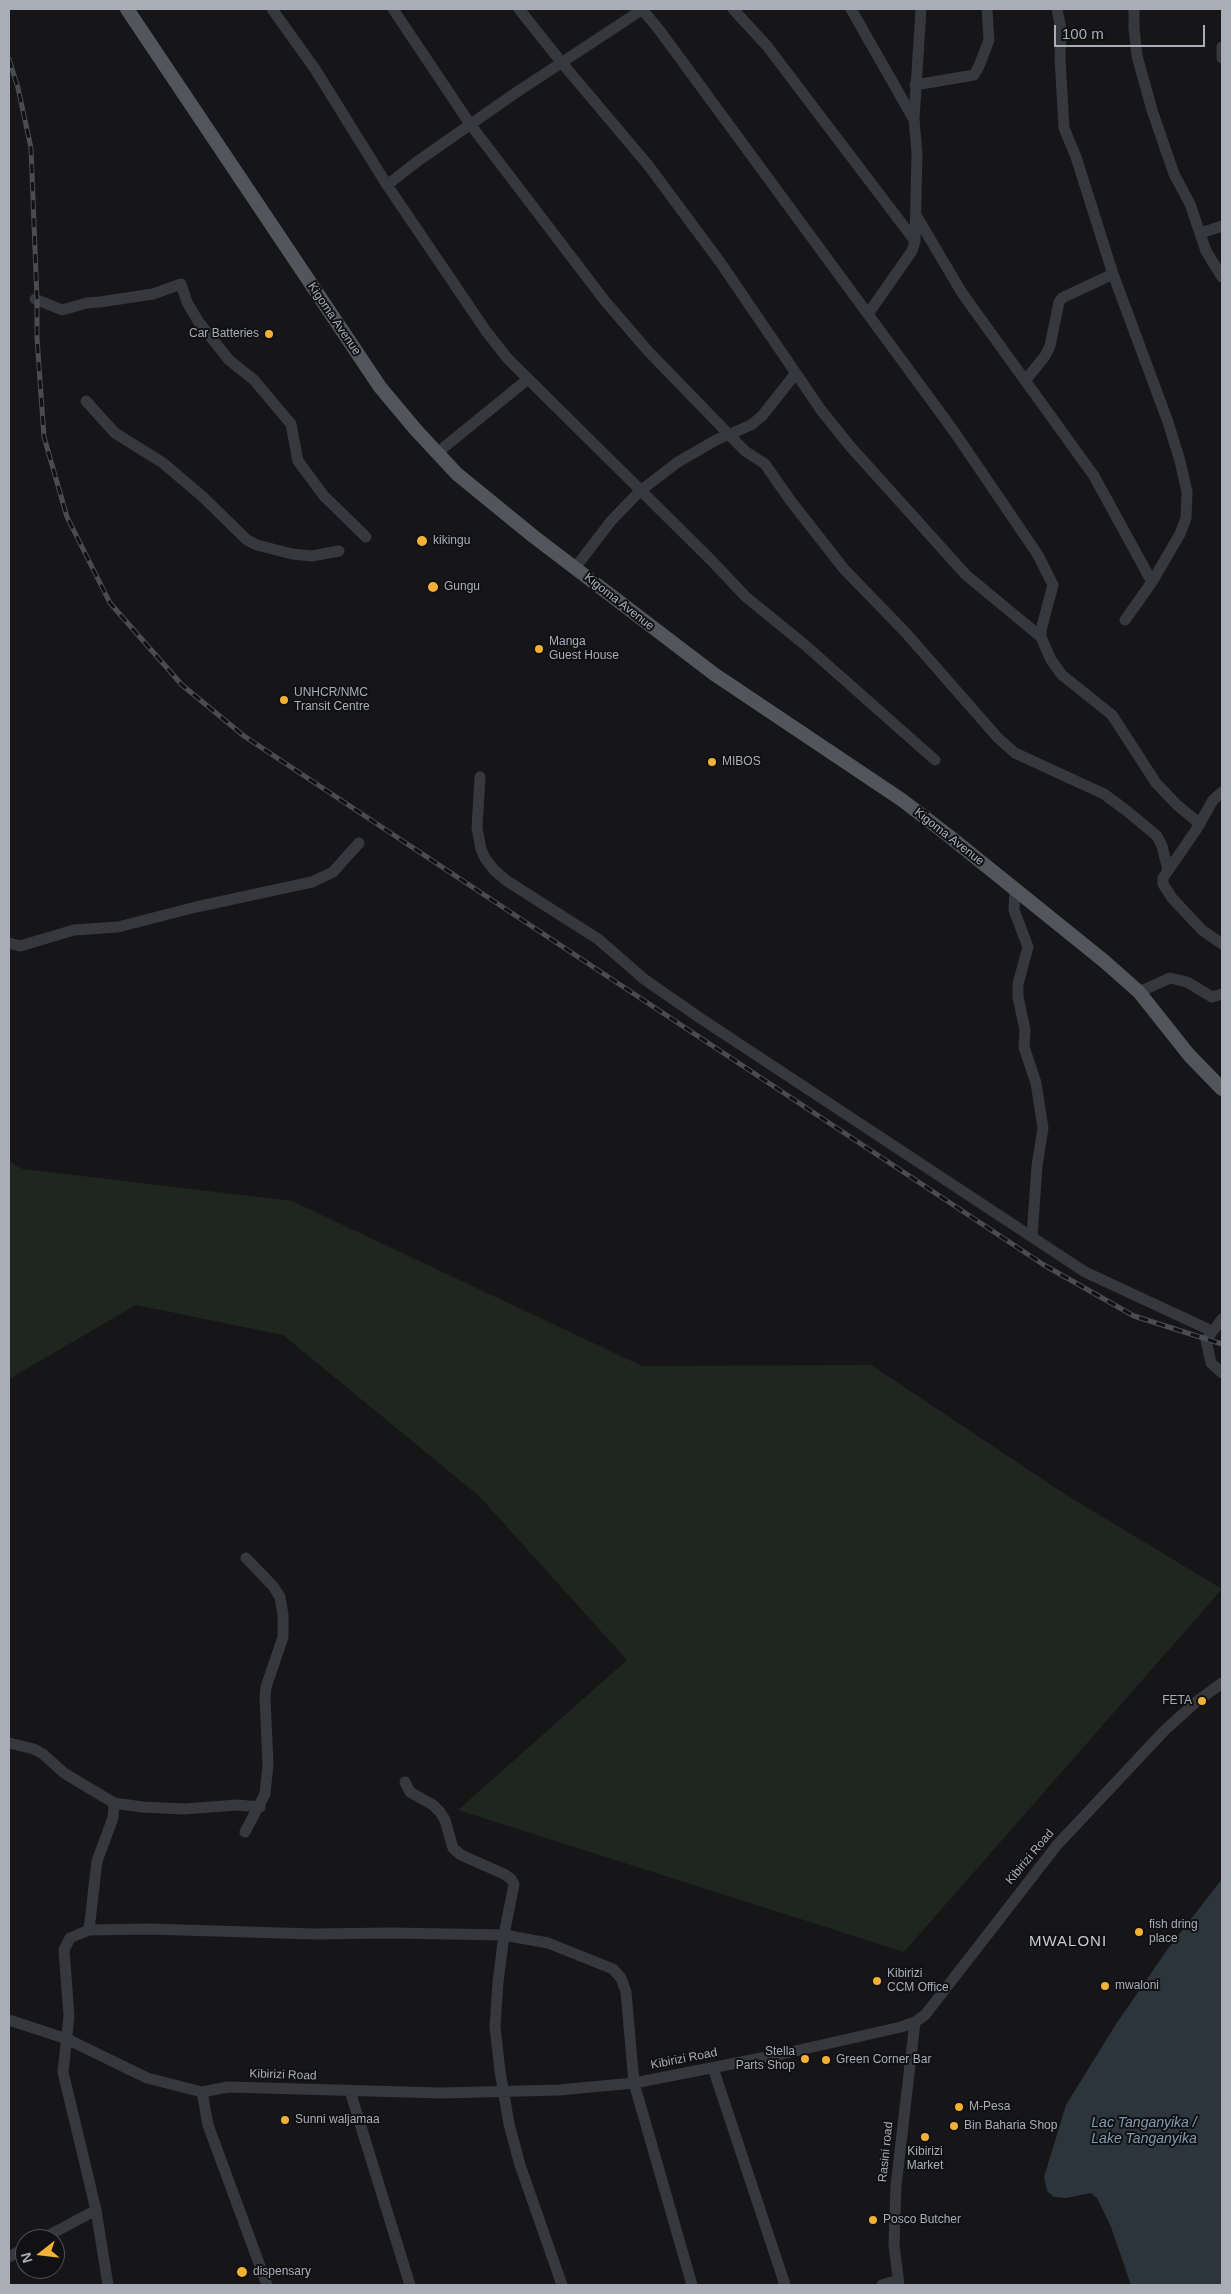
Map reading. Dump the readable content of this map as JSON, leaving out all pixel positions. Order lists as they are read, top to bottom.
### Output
{
  "streets": {
    "main road": ["Kigoma Avenue"],
    "street": ["Kibirizi Road", "Rasini road"]
  },
  "crossings": [
    ["Kibirizi Road", "Rasini road"]
  ],
  "districts": ["MWALONI"],
  "water": ["Lac Tanganyika / Lake Tanganyika"],
  "places": [
    "Car Batteries",
    "kikingu",
    "Gungu",
    "Manga Guest House",
    "UNHCR/NMC Transit Centre",
    "MIBOS",
    "FETA",
    "fish dring place",
    "Kibirizi CCM Office",
    "mwaloni",
    "Stella Parts Shop",
    "Green Corner Bar",
    "M-Pesa",
    "Sunni waljamaa",
    "Bin Baharia Shop",
    "Kibirizi Market",
    "Posco Butcher",
    "dispensary"
  ],
  "scale_bar": "100 m",
  "north": "left"
}
